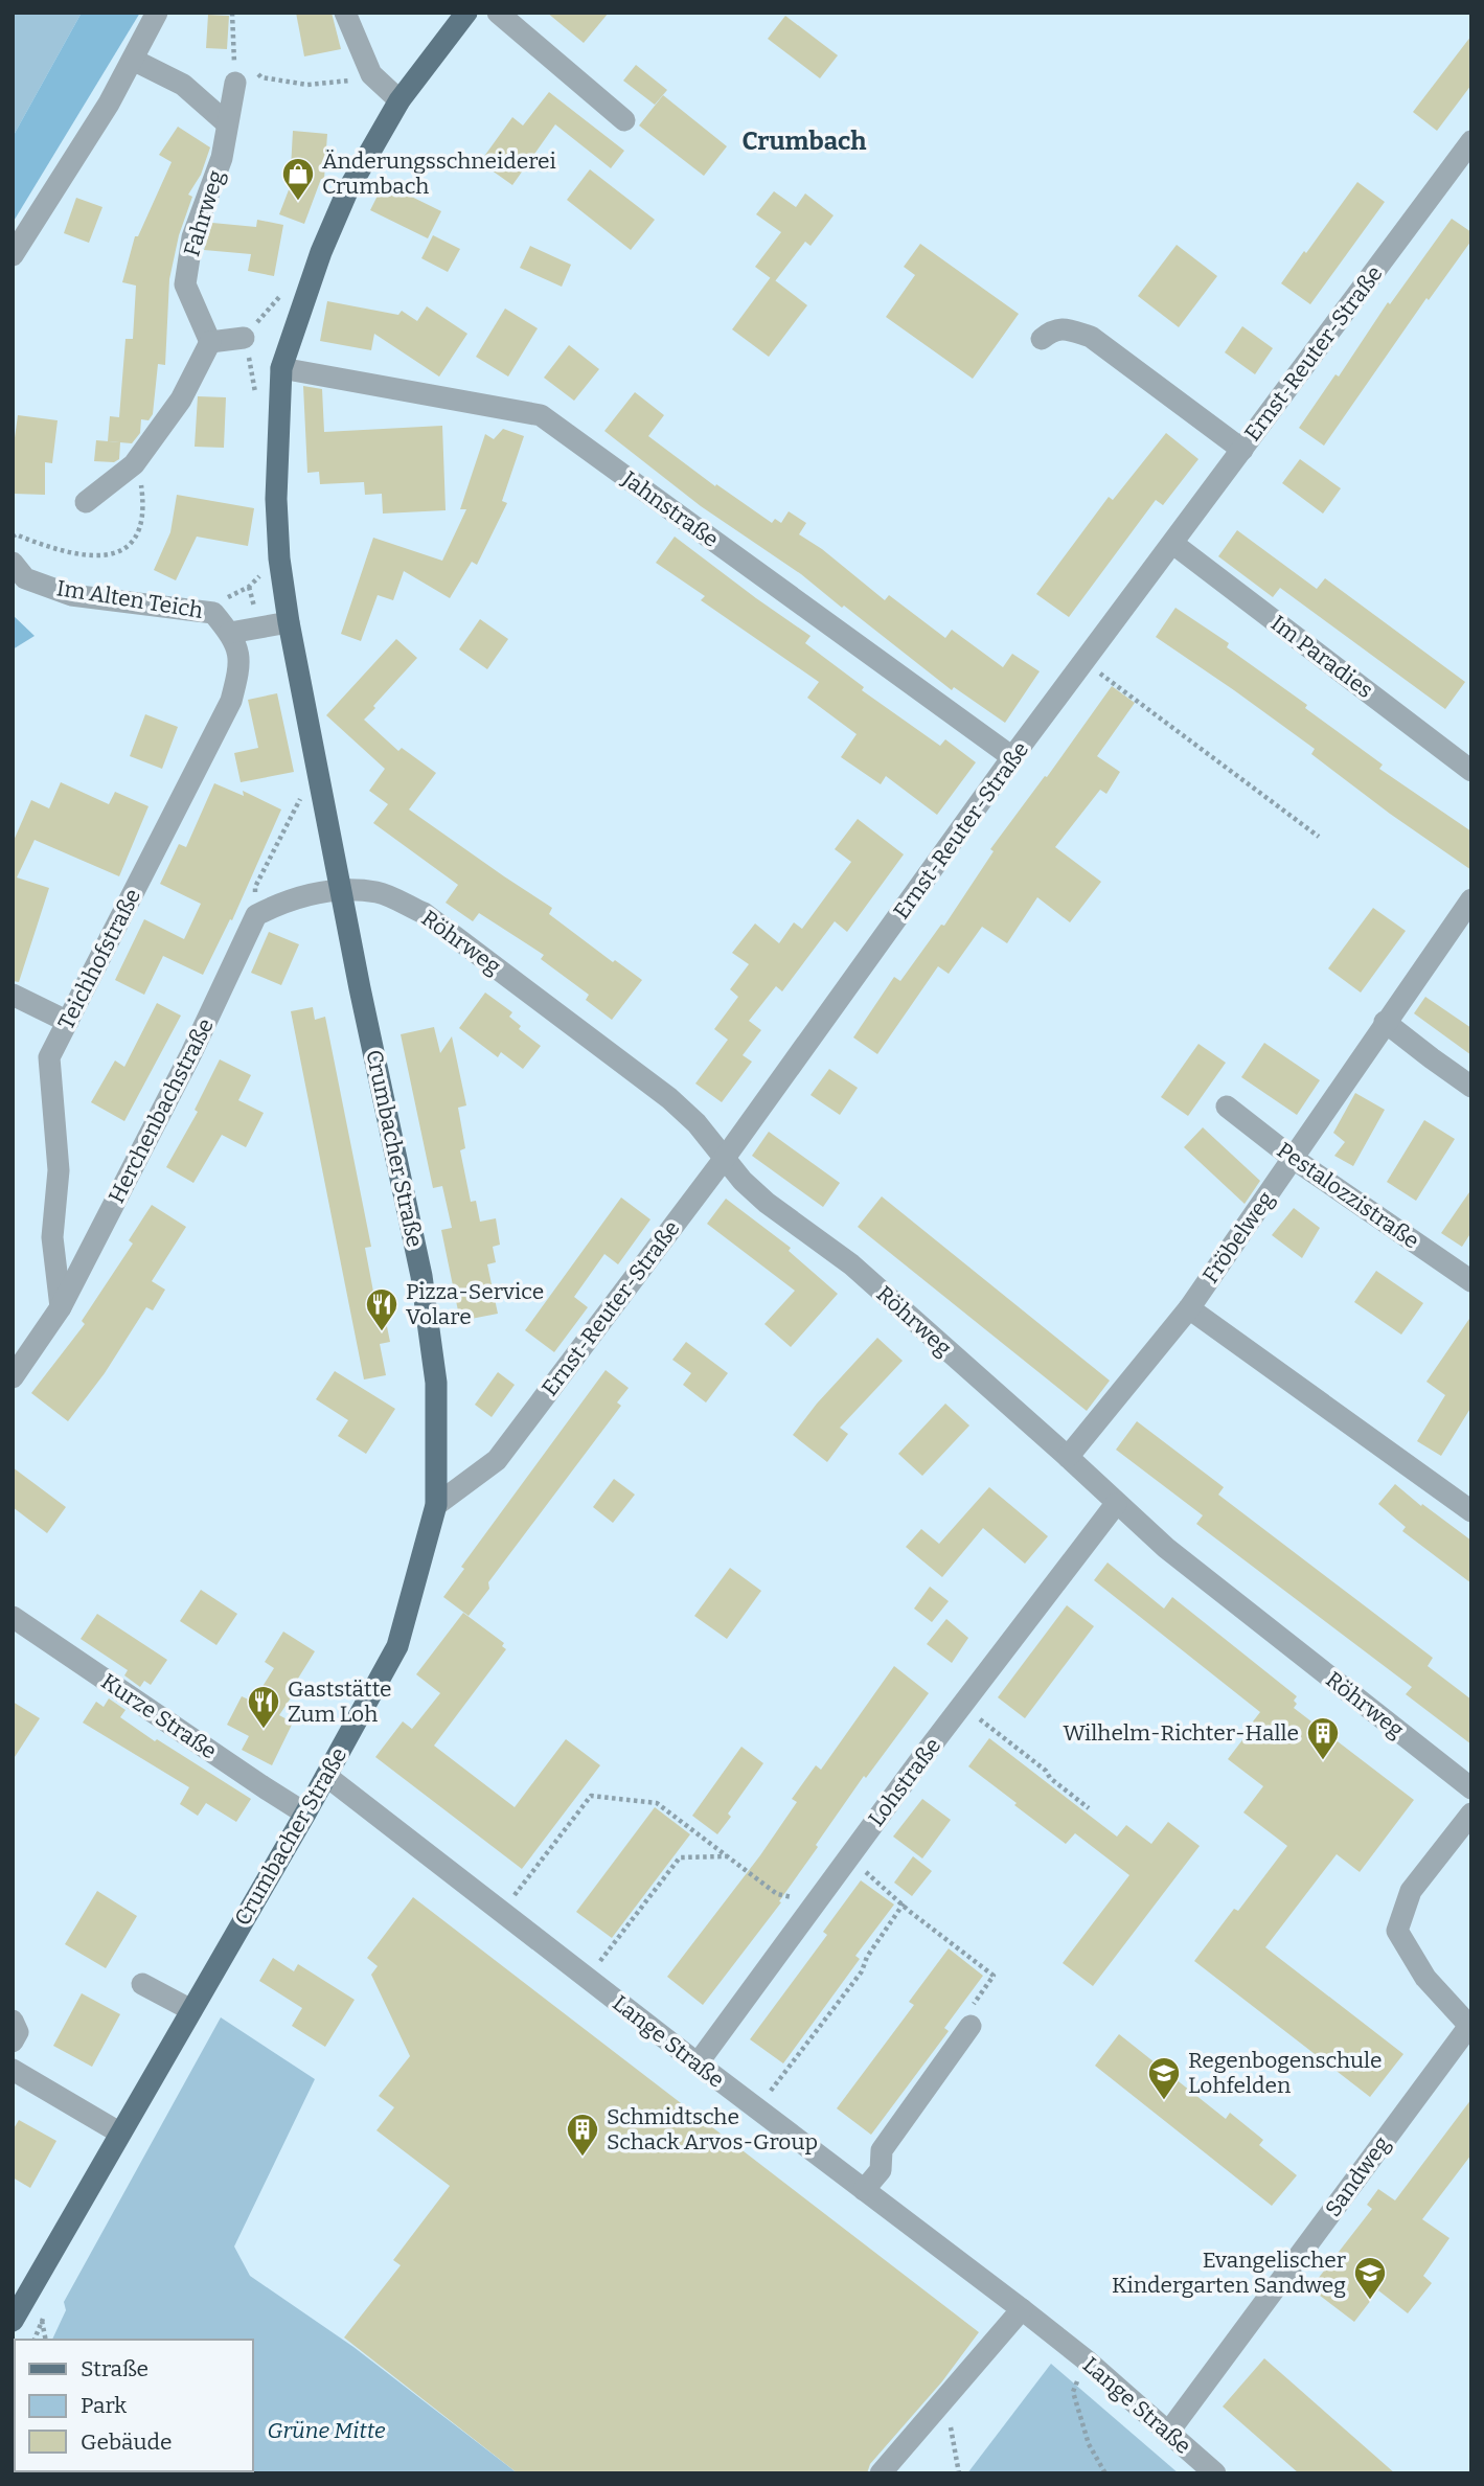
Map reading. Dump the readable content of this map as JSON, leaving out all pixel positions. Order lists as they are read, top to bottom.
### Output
{
  "streets": {
    "main road": ["Crumbacher Straße"],
    "street": [
      "Fahrweg",
      "Ernst-Reuter-Straße",
      "Jahnstraße",
      "Im Alten Teich",
      "Im Paradies",
      "Röhrweg",
      "Teichhofstraße",
      "Herchenbachstraße",
      "Pestalozzistraße",
      "Fröbelweg",
      "Kurze Straße",
      "Lohstraße",
      "Lange Straße",
      "Sandweg"
    ]
  },
  "crossings": [
    ["Ernst-Reuter-Straße", "Jahnstraße"],
    ["Ernst-Reuter-Straße", "Im Paradies"],
    ["Ernst-Reuter-Straße", "Röhrweg"],
    ["Ernst-Reuter-Straße", "Crumbacher Straße"],
    ["Jahnstraße", "Crumbacher Straße"],
    ["Im Alten Teich", "Teichhofstraße"],
    ["Im Alten Teich", "Crumbacher Straße"],
    ["Röhrweg", "Crumbacher Straße"],
    ["Röhrweg", "Fröbelweg"],
    ["Röhrweg", "Lohstraße"],
    ["Teichhofstraße", "Herchenbachstraße"],
    ["Crumbacher Straße", "Kurze Straße"],
    ["Crumbacher Straße", "Lange Straße"],
    ["Pestalozzistraße", "Fröbelweg"],
    ["Lohstraße", "Lange Straße"],
    ["Lange Straße", "Sandweg"]
  ],
  "districts": ["Crumbach"],
  "parks": ["Grüne Mitte"],
  "places": {
    "shop": ["Änderungsschneiderei Crumbach"],
    "restaurant": ["Pizza-Service Volare", "Gaststätte Zum Loh"],
    "building": ["Wilhelm-Richter-Halle", "Schmidtsche Schack Arvos-Group"],
    "school or university": ["Regenbogenschule Lohfelden", "Evangelischer Kindergarten Sandweg"]
  },
  "legend": ["Straße", "Park", "Gebäude"]
}
